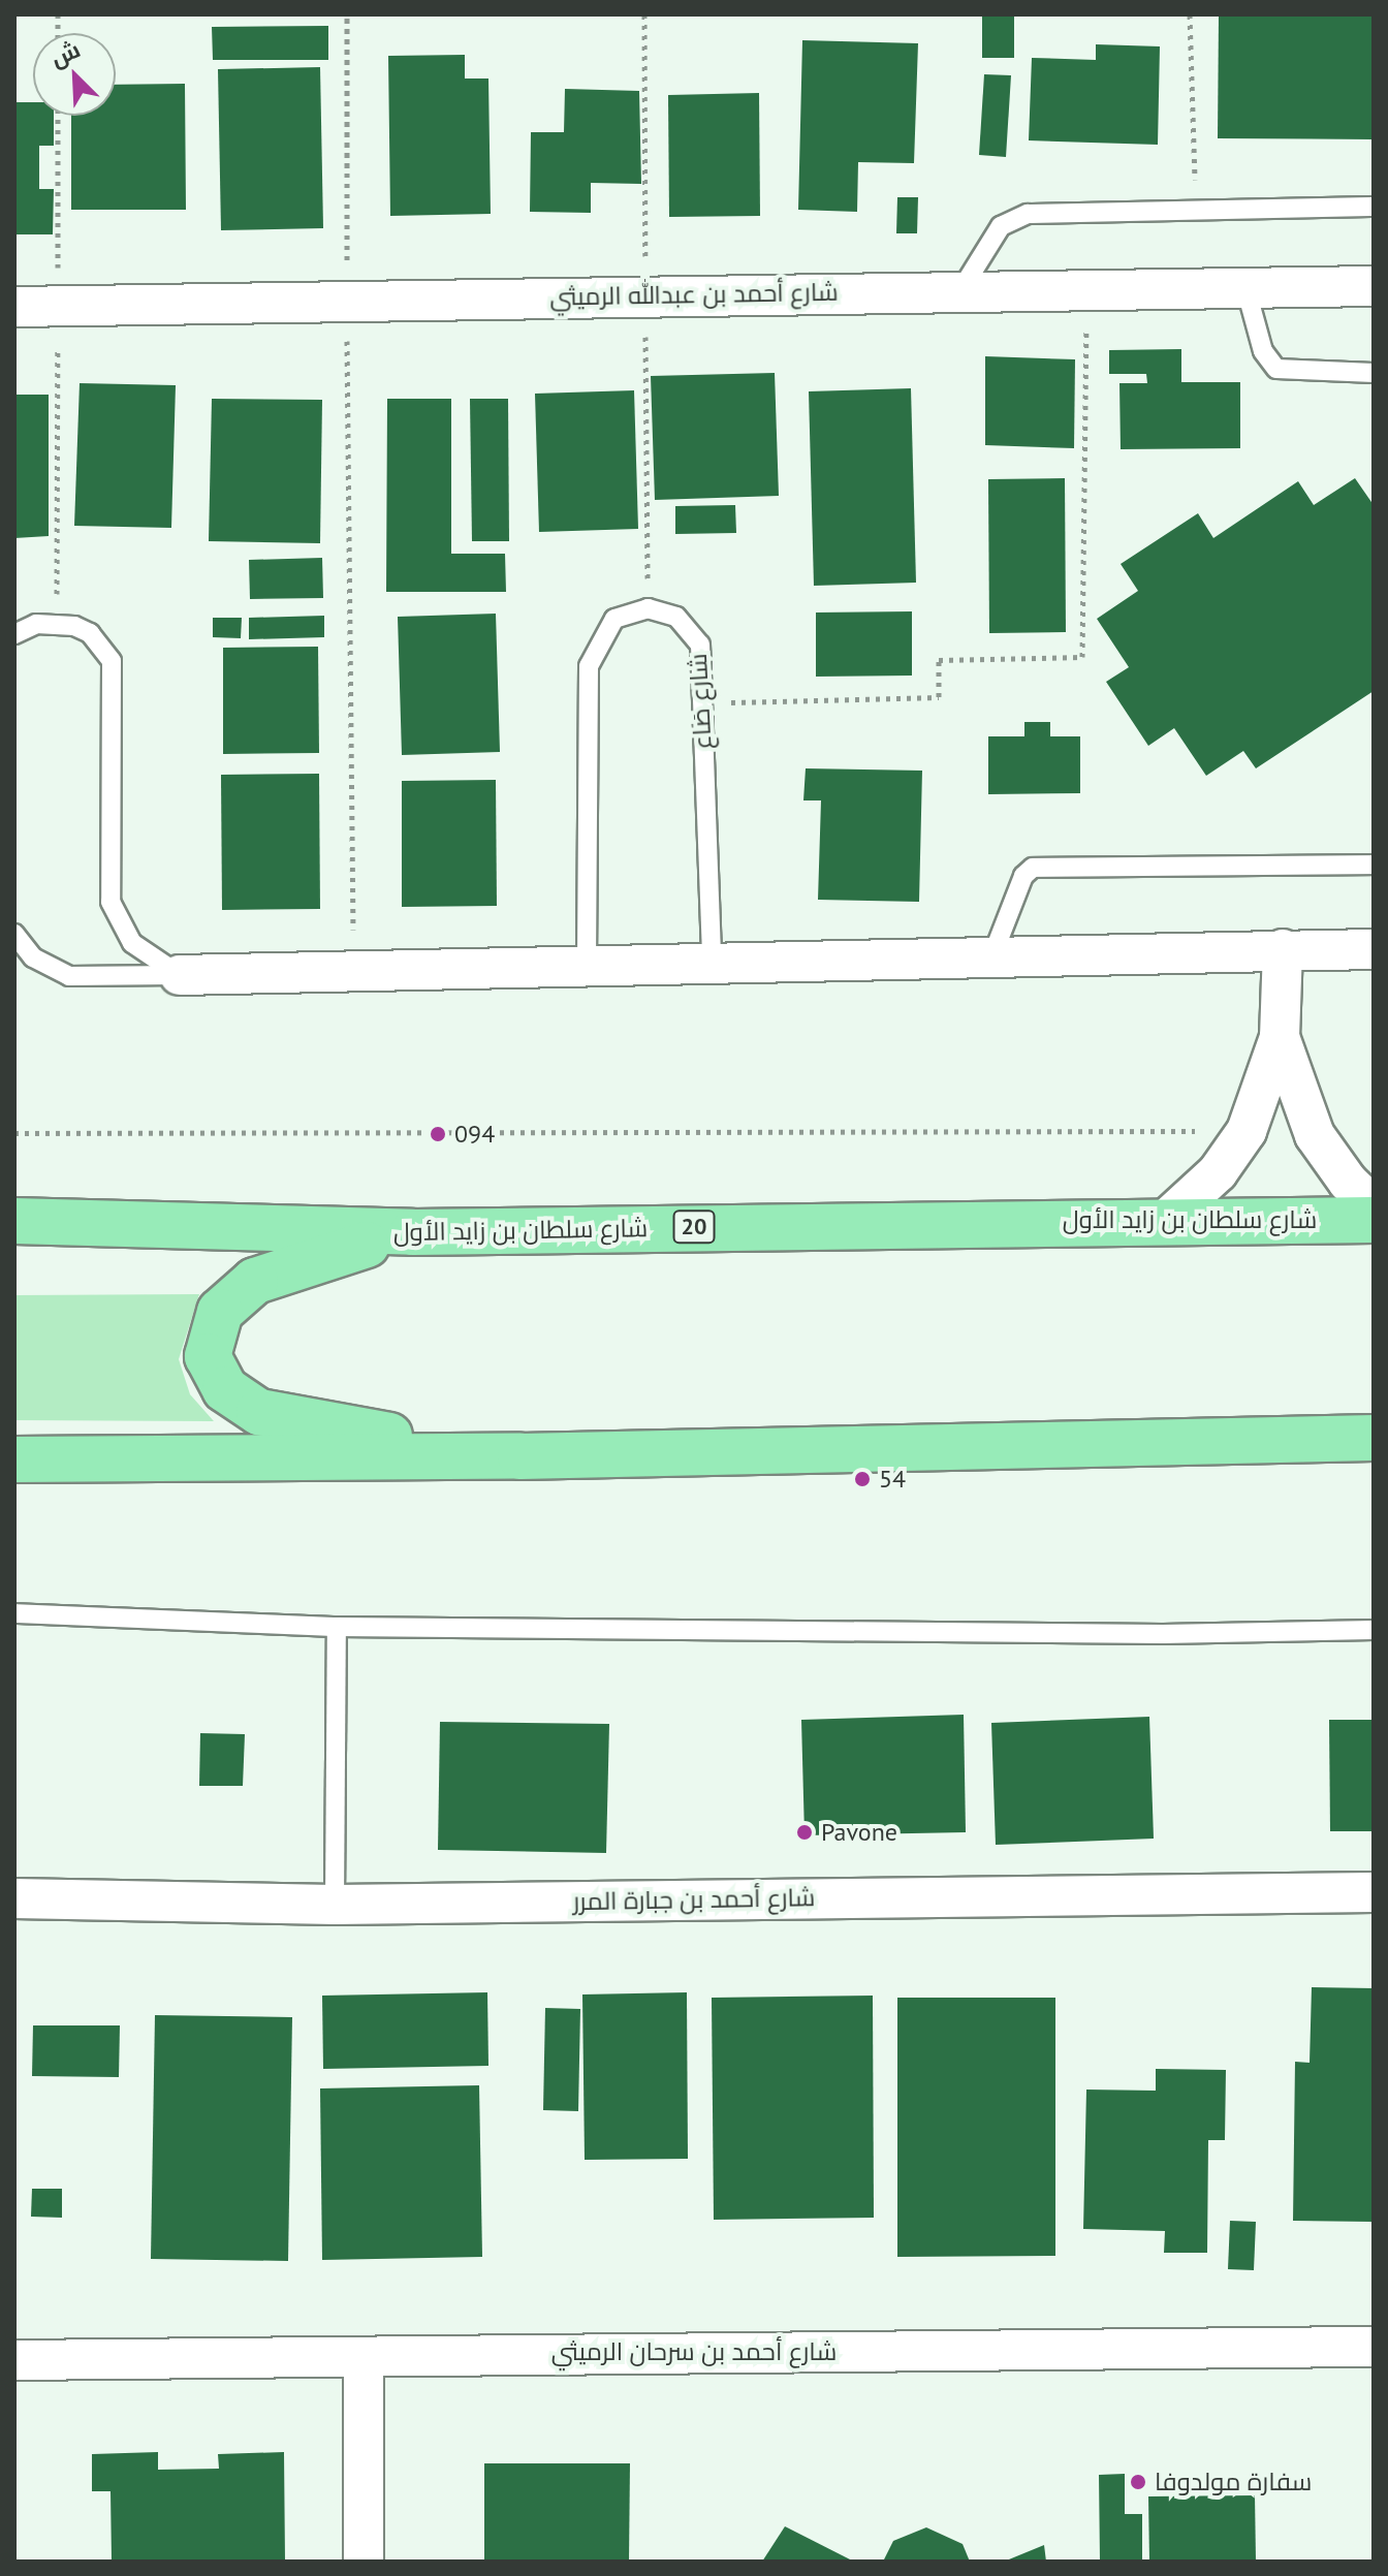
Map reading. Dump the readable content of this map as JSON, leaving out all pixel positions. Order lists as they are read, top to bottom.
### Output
{
  "streets": {
    "main road": ["شارع سلطان بن زايد الأول", "20"],
    "street": ["شارع أحمد بن عبدالله الرميثي", "شارع أحمد بن جبارة المرر", "شارع أحمد بن سرحان الرميثي"],
    "lane": ["شارع صَاع"]
  },
  "places": [
    "094",
    "54",
    "Pavone",
    "سفارة مولدوفا"
  ],
  "north": "top left"
}
